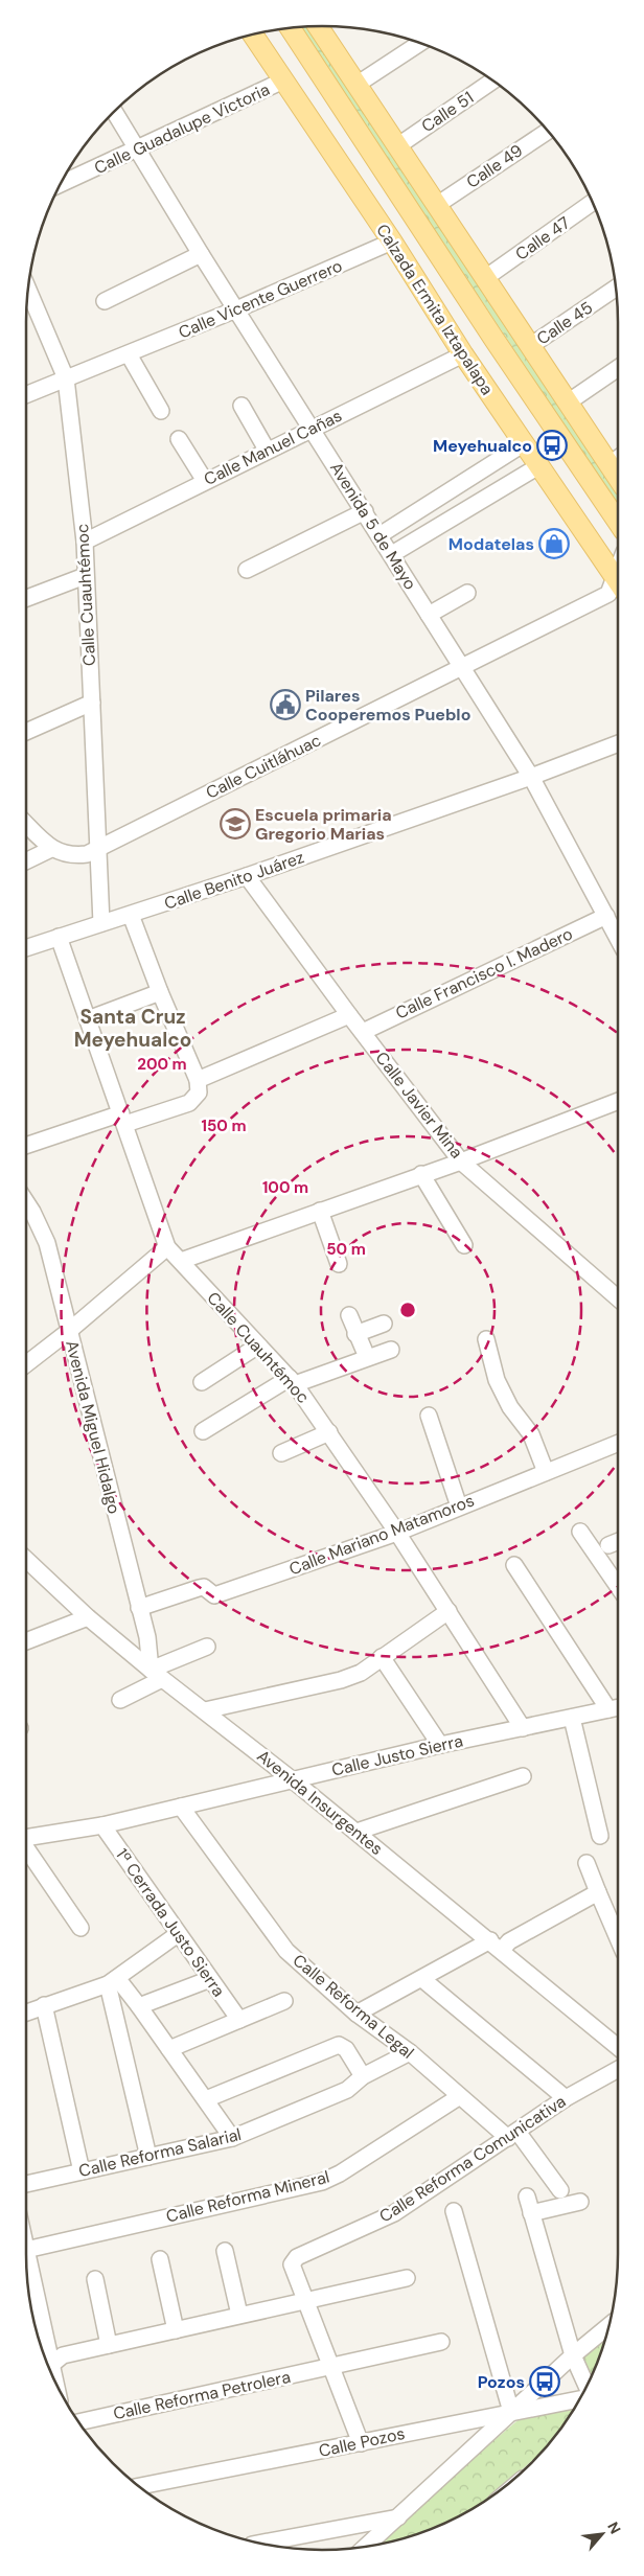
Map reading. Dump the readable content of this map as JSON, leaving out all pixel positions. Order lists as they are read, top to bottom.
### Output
{
  "streets": {
    "main road": ["Calzada Ermita Iztapalapa"],
    "street": [
      "Calle 51",
      "Calle Guadalupe Victoria",
      "Calle 49",
      "Calle 47",
      "Calle Vicente Guerrero",
      "Calle 45",
      "Calle Manuel Cañas",
      "Avenida 5 de Mayo",
      "Calle Cuauhtémoc",
      "Calle Cuitláhuac",
      "Calle Benito Juárez",
      "Calle Francisco I. Madero",
      "Calle Javier Mina",
      "Avenida Miguel Hidalgo",
      "Calle Mariano Matamoros",
      "Calle Justo Sierra",
      "Avenida Insurgentes",
      "1ª Cerrada Justo Sierra",
      "Calle Reforma Legal",
      "Calle Reforma Salarial",
      "Calle Reforma Comunicativa",
      "Calle Reforma Mineral",
      "Calle Reforma Petrolera",
      "Calle Pozos"
    ]
  },
  "crossings": [
    ["Calle Guadalupe Victoria", "Calzada Ermita Iztapalapa"],
    ["Calle Guadalupe Victoria", "Avenida 5 de Mayo"],
    ["Calle Vicente Guerrero", "Calzada Ermita Iztapalapa"],
    ["Calle Vicente Guerrero", "Avenida 5 de Mayo"],
    ["Calle Vicente Guerrero", "Calle Cuauhtémoc"],
    ["Calzada Ermita Iztapalapa", "Calle Manuel Cañas"],
    ["Calle Manuel Cañas", "Avenida 5 de Mayo"],
    ["Calle Manuel Cañas", "Calle Cuauhtémoc"],
    ["Avenida 5 de Mayo", "Calle Cuitláhuac"],
    ["Avenida 5 de Mayo", "Calle Benito Juárez"],
    ["Avenida 5 de Mayo", "Calle Francisco I. Madero"],
    ["Calle Cuauhtémoc", "Calle Cuitláhuac"],
    ["Calle Cuauhtémoc", "Calle Benito Juárez"],
    ["Calle Cuauhtémoc", "Calle Mariano Matamoros"],
    ["Calle Cuauhtémoc", "Calle Justo Sierra"],
    ["Calle Benito Juárez", "Calle Javier Mina"],
    ["Calle Francisco I. Madero", "Calle Javier Mina"],
    ["Avenida Miguel Hidalgo", "Calle Mariano Matamoros"],
    ["Avenida Miguel Hidalgo", "Avenida Insurgentes"],
    ["Calle Justo Sierra", "Avenida Insurgentes"],
    ["Calle Justo Sierra", "1ª Cerrada Justo Sierra"],
    ["Calle Justo Sierra", "Calle Reforma Legal"],
    ["Calle Reforma Legal", "Calle Reforma Salarial"],
    ["Calle Reforma Legal", "Calle Reforma Comunicativa"],
    ["Calle Reforma Legal", "Calle Reforma Mineral"]
  ],
  "districts": ["Santa Cruz Meyehualco"],
  "places": {
    "bus stop": ["Meyehualco", "Pozos"],
    "shop": ["Modatelas"],
    "public building": ["Pilares Cooperemos Pueblo"],
    "school or university": ["Escuela primaria Gregorio Marias"]
  },
  "north": "top right",
  "rings": [
    "200 m",
    "150 m",
    "100 m",
    "50 m"
  ]
}
